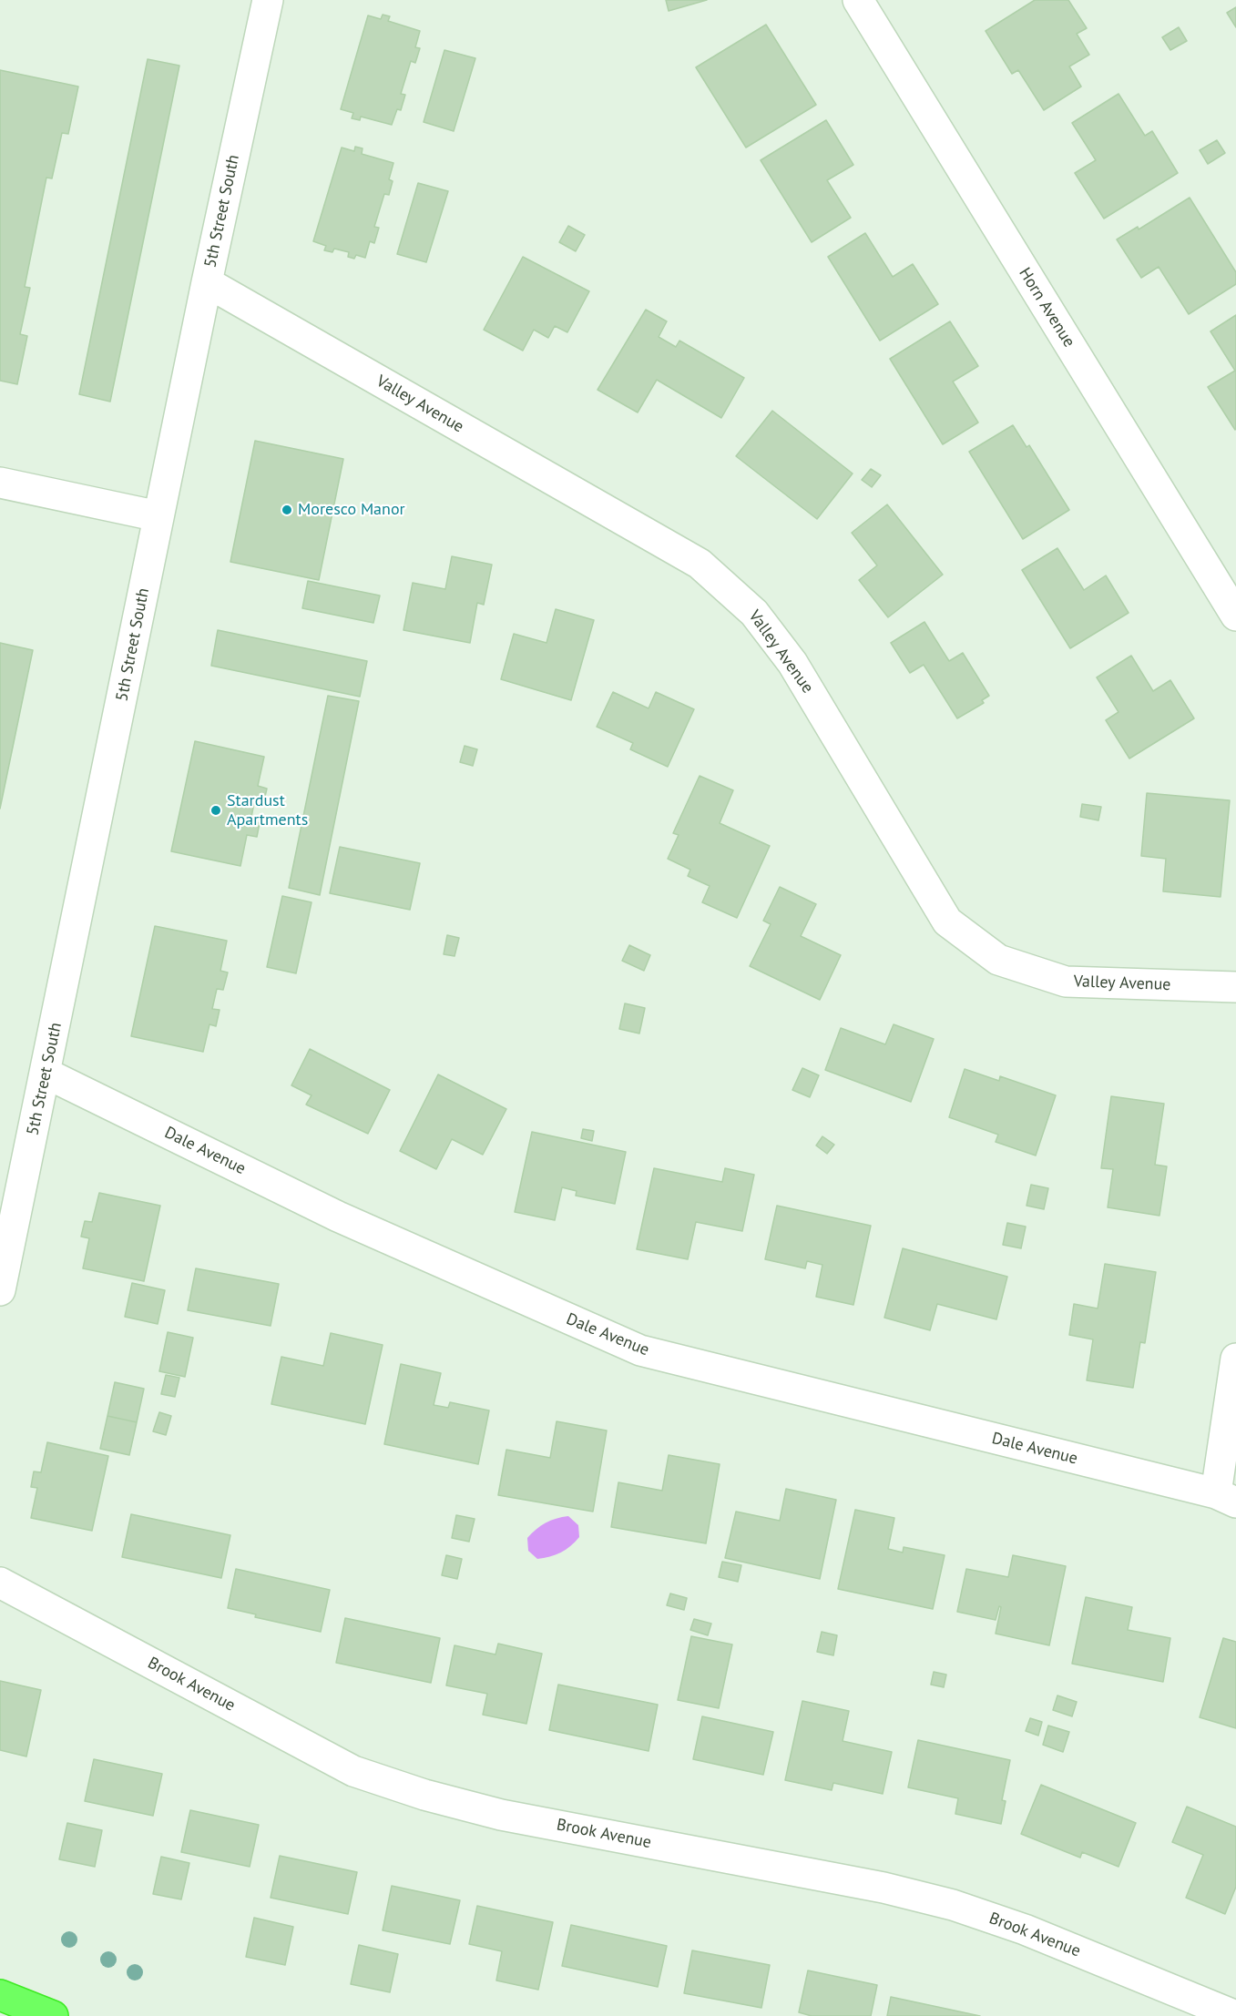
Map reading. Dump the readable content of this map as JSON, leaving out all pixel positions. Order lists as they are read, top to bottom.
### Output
{
  "streets": {
    "street": [
      "5th Street South",
      "Horn Avenue",
      "Valley Avenue",
      "Dale Avenue",
      "Brook Avenue"
    ]
  },
  "crossings": [
    ["5th Street South", "Valley Avenue"],
    ["5th Street South", "Dale Avenue"]
  ],
  "places": ["Moresco Manor", "Stardust Apartments"]
}
